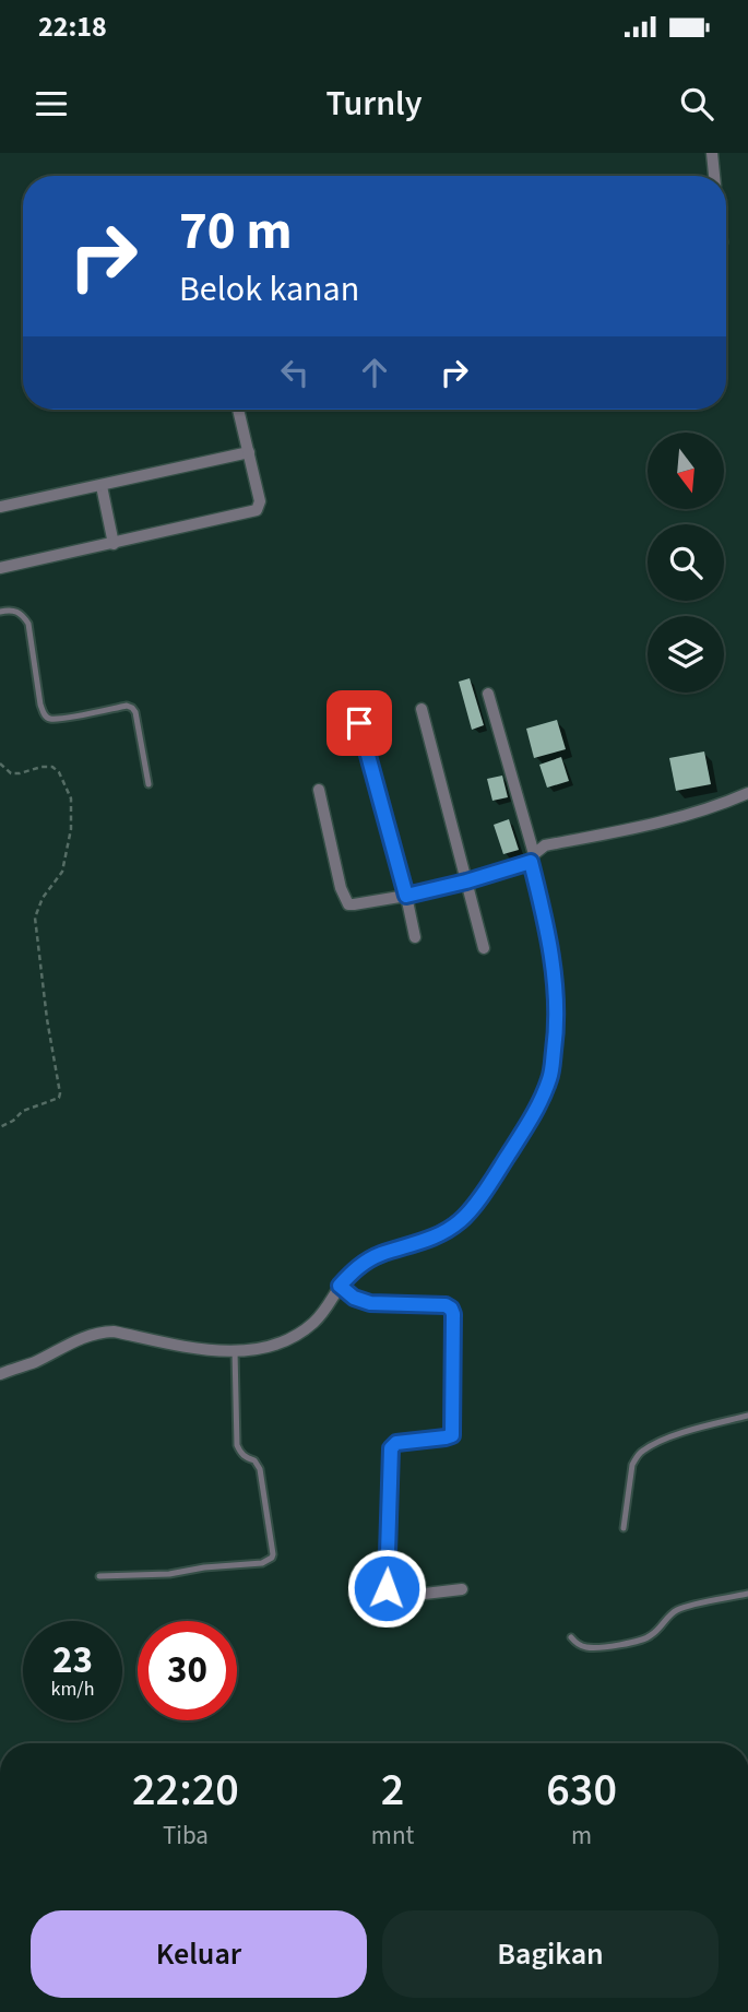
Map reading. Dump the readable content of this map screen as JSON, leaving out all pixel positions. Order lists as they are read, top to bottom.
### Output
{
  "north": "bottom",
  "page": {
    "status": "22:18",
    "header": "Turnly",
    "turn": ["70 m", "Belok kanan"],
    "speed": "23 km/h",
    "limit": "30",
    "eta": [
      "22:20",
      "Tiba",
      "2",
      "mnt",
      "630",
      "m"
    ],
    "buttons": ["Keluar", "Bagikan"]
  }
}
